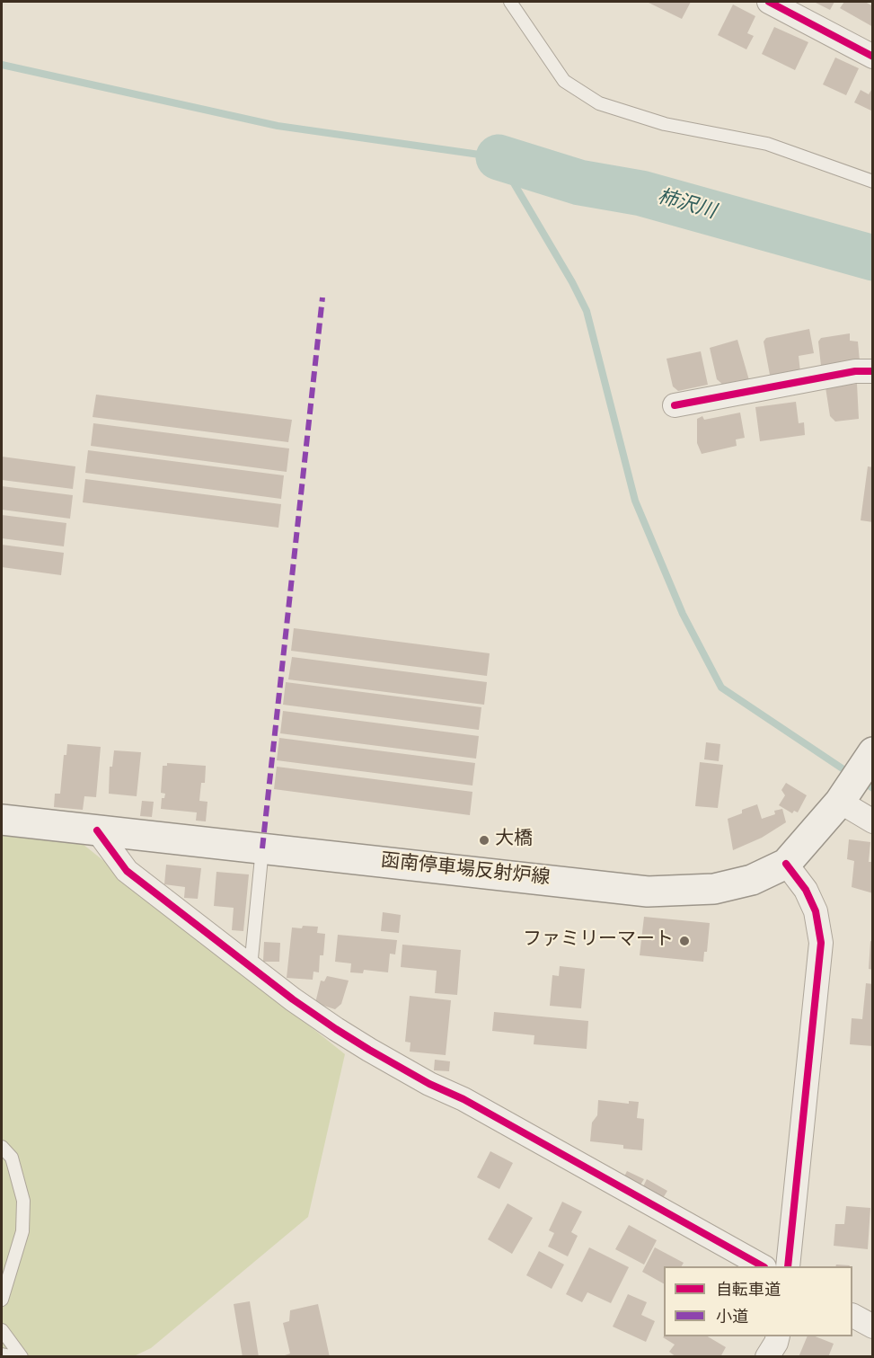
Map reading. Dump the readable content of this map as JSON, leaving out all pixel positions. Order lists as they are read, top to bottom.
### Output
{
  "streets": {
    "main road": ["函南停車場反射炉線"]
  },
  "water": ["柿沢川"],
  "places": ["大橋", "ファミリーマート"],
  "legend": ["自転車道", "小道"]
}
